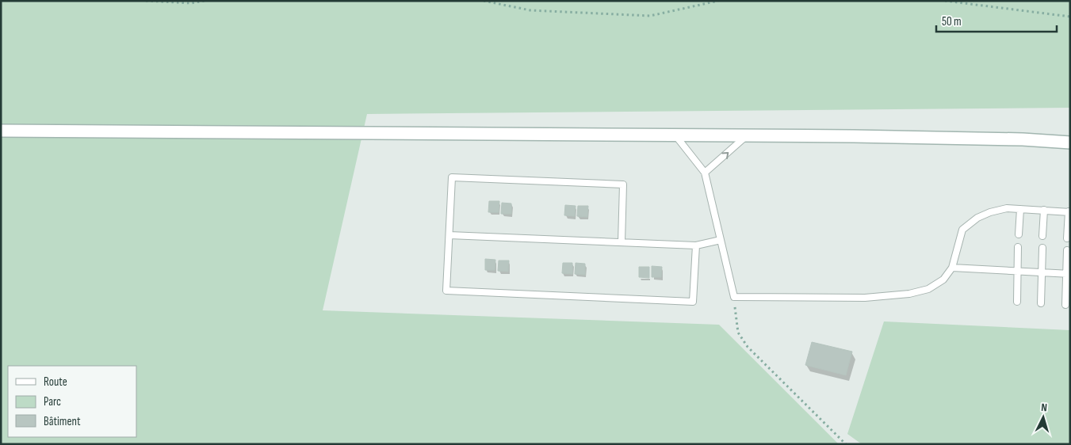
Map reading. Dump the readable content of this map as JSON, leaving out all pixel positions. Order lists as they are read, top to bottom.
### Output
{
  "legend": ["Route", "Parc", "Bâtiment"],
  "scale_bar": "50 m",
  "north": "top"
}
